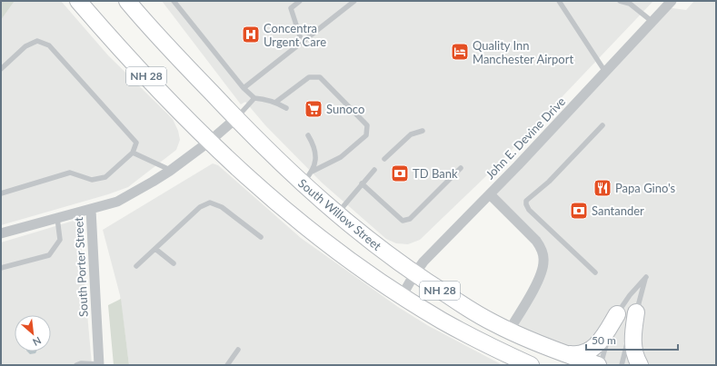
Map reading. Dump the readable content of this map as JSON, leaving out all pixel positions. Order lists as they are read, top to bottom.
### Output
{
  "streets": {
    "main road": ["NH 28", "South Willow Street"],
    "street": ["John E. Devine Drive", "South Porter Street"]
  },
  "crossings": [
    ["NH 28", "John E. Devine Drive"],
    ["NH 28", "South Porter Street"],
    ["John E. Devine Drive", "South Willow Street"],
    ["South Willow Street", "South Porter Street"]
  ],
  "places": {
    "hospital": ["Concentra Urgent Care"],
    "hotel": ["Quality Inn Manchester Airport"],
    "supermarket": ["Sunoco"],
    "bank": ["TD Bank", "Santander"],
    "restaurant": ["Papa Gino's"]
  },
  "scale_bar": "50 m",
  "north": "bottom right"
}
